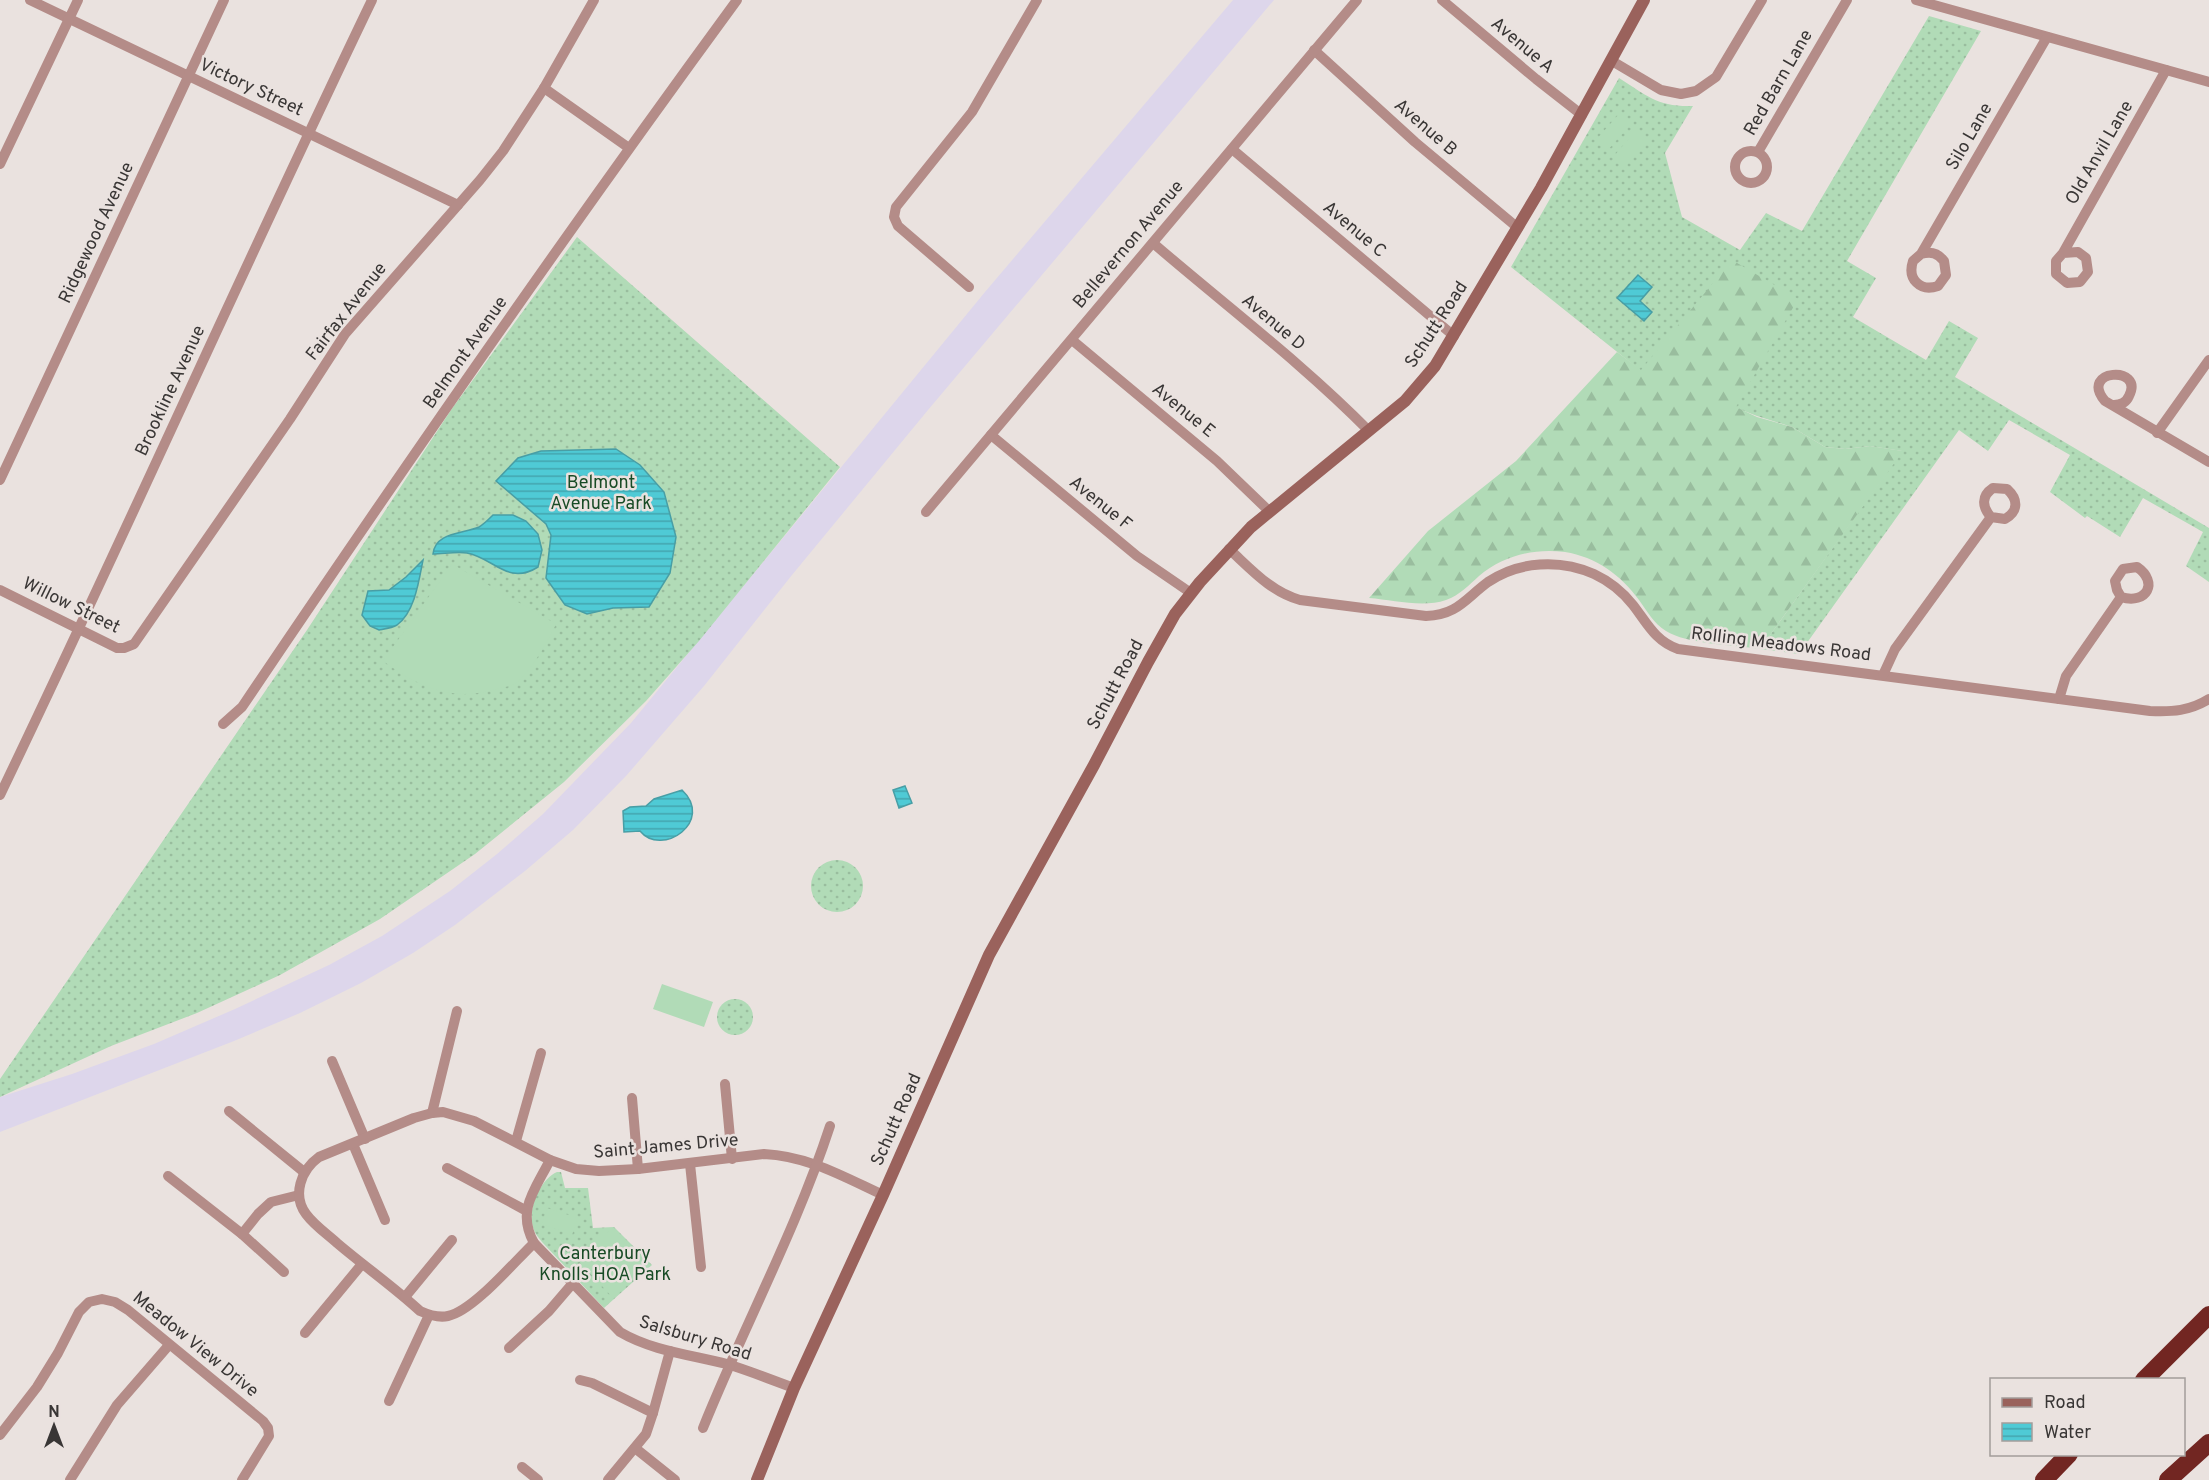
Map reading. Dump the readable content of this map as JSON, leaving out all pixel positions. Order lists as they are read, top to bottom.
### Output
{
  "streets": {
    "street": [
      "Avenue A",
      "Red Barn Lane",
      "Victory Street",
      "Avenue B",
      "Silo Lane",
      "Old Anvil Lane",
      "Avenue C",
      "Ridgewood Avenue",
      "Bellevernon Avenue",
      "Fairfax Avenue",
      "Avenue D",
      "Schutt Road",
      "Belmont Avenue",
      "Brookline Avenue",
      "Avenue E",
      "Avenue F",
      "Willow Street",
      "Rolling Meadows Road",
      "Saint James Drive",
      "Salsbury Road",
      "Meadow View Drive"
    ]
  },
  "crossings": [
    ["Avenue A", "Schutt Road"],
    ["Victory Street", "Ridgewood Avenue"],
    ["Victory Street", "Fairfax Avenue"],
    ["Victory Street", "Brookline Avenue"],
    ["Avenue B", "Bellevernon Avenue"],
    ["Avenue B", "Schutt Road"],
    ["Avenue C", "Bellevernon Avenue"],
    ["Avenue C", "Schutt Road"],
    ["Bellevernon Avenue", "Avenue D"],
    ["Bellevernon Avenue", "Avenue E"],
    ["Bellevernon Avenue", "Avenue F"],
    ["Fairfax Avenue", "Willow Street"],
    ["Avenue D", "Schutt Road"],
    ["Schutt Road", "Avenue E"],
    ["Schutt Road", "Avenue F"],
    ["Schutt Road", "Rolling Meadows Road"],
    ["Schutt Road", "Saint James Drive"],
    ["Schutt Road", "Salsbury Road"],
    ["Brookline Avenue", "Willow Street"]
  ],
  "parks": ["Belmont Avenue Park", "Canterbury Knolls HOA Park"],
  "legend": ["Road", "Water"],
  "north": "top"
}
